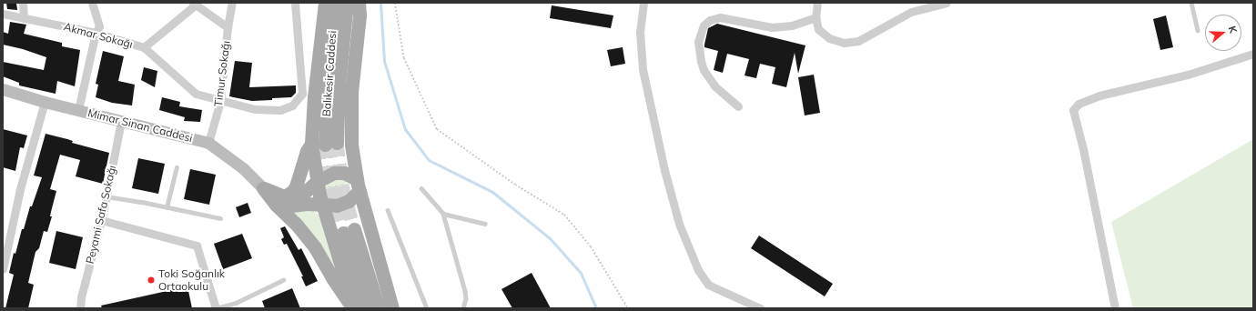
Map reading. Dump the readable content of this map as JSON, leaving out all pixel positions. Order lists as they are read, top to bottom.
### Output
{
  "streets": {
    "main road": ["Balıkesir Caddesi", "Mimar Sinan Caddesi"],
    "street": ["Akmar Sokağı", "Timur Sokağı", "Peyami Safa Sokağı"]
  },
  "crossings": [
    ["Akmar Sokağı", "Timur Sokağı"],
    ["Timur Sokağı", "Mimar Sinan Caddesi"],
    ["Mimar Sinan Caddesi", "Peyami Safa Sokağı"]
  ],
  "places": ["Toki Soğanlık Ortaokulu"],
  "north": "right"
}
